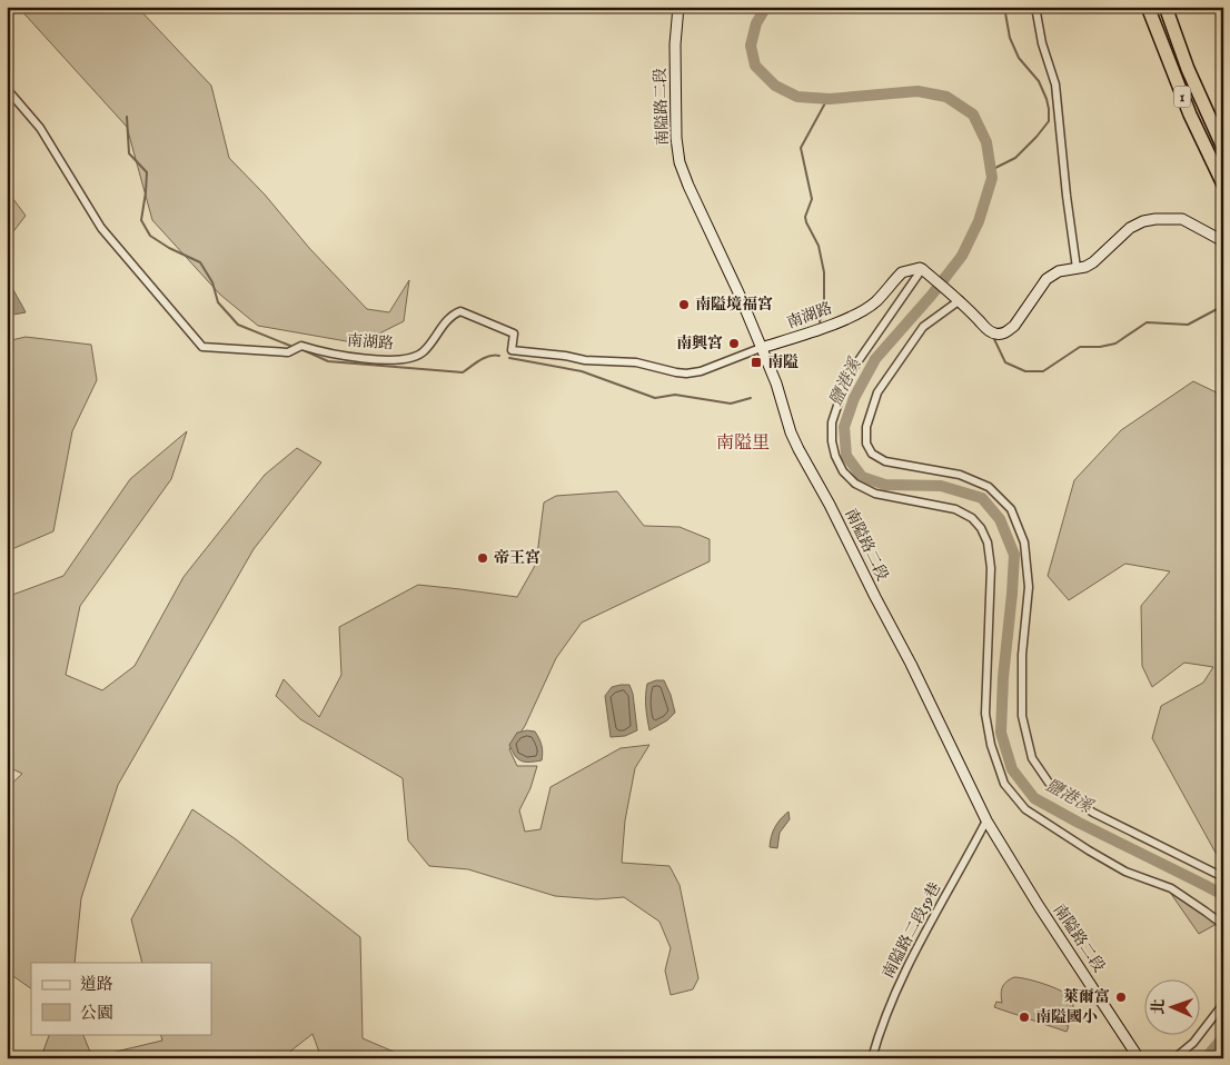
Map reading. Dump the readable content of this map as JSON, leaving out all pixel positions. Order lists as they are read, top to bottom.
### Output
{
  "streets": {
    "highway": ["1"],
    "street": ["南隘路二段", "南湖路", "南隘路二段59巷"]
  },
  "crossings": [
    ["南隘路二段", "南湖路"],
    ["南隘路二段", "南隘路二段59巷"]
  ],
  "districts": ["南隘里"],
  "water": ["鹽港溪"],
  "places": {
    "other": [
      "南隘境福宮",
      "南興宮",
      "帝王宮",
      "萊爾富",
      "南隘國小"
    ],
    "transit": ["南隘"]
  },
  "legend": ["道路", "公園"],
  "north": "left"
}
